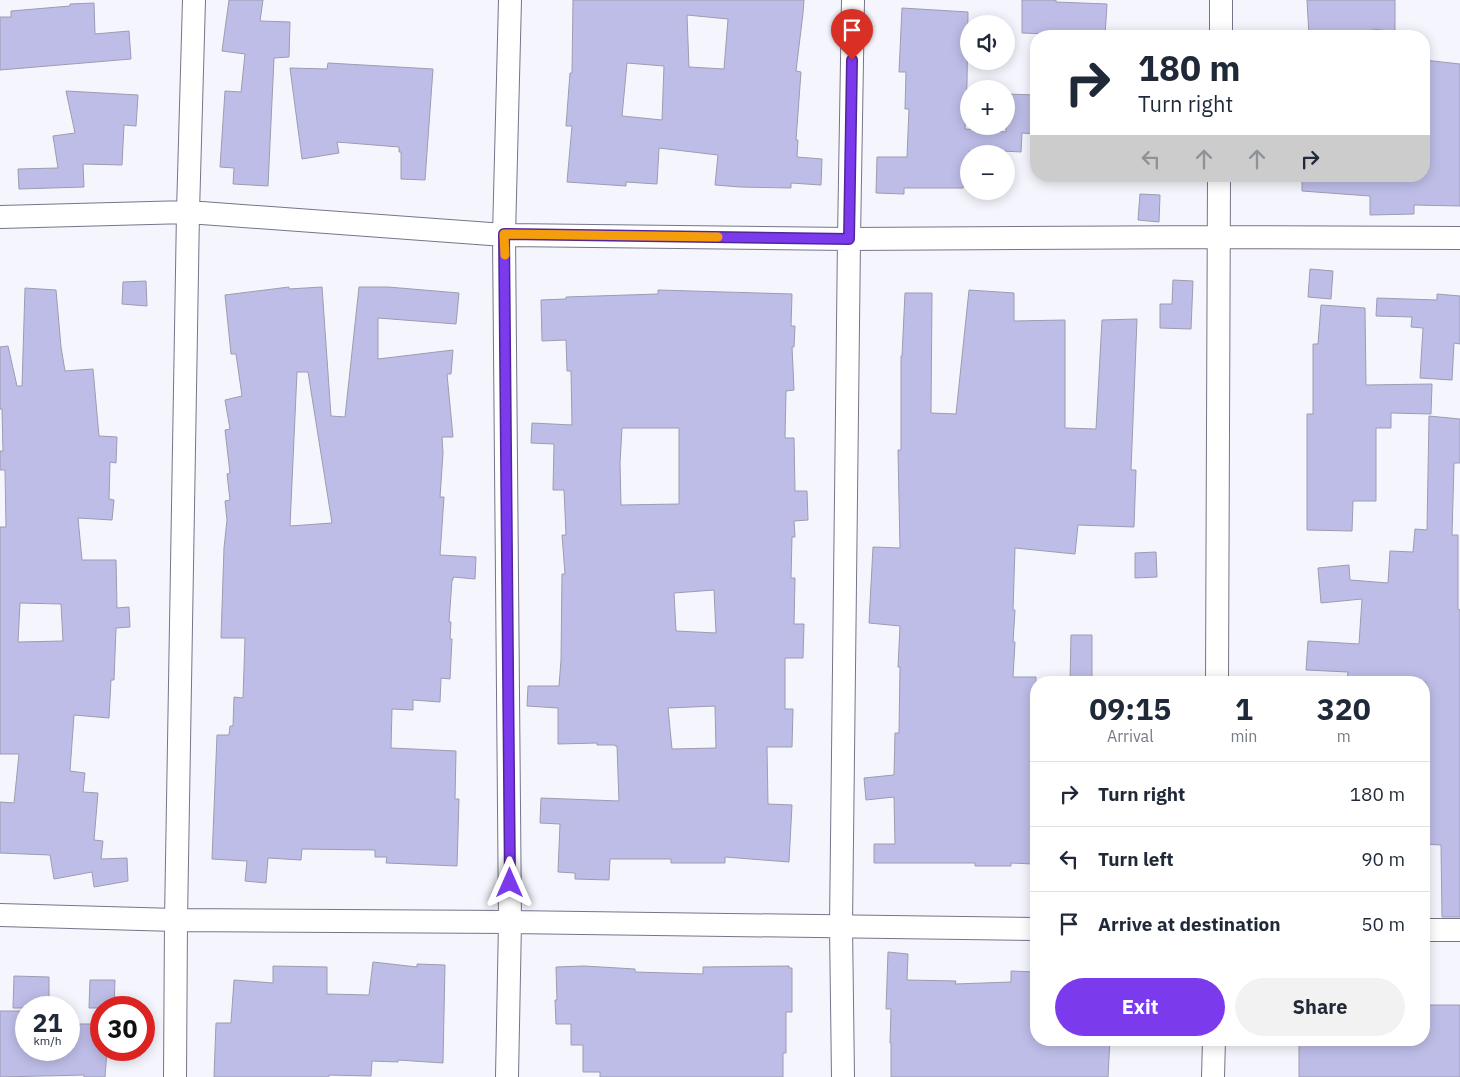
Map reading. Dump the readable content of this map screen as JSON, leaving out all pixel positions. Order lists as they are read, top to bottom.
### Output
{
  "page": {
    "map_buttons": ["+", "−"],
    "turn": ["180 m", "Turn right"],
    "eta": [
      "09:15",
      "Arrival",
      "1",
      "min",
      "320",
      "m"
    ],
    "list": [
      {
        "name": "Turn right",
        "value": "180 m"
      },
      {
        "name": "Turn left",
        "value": "90 m"
      },
      {
        "name": "Arrive at destination",
        "value": "50 m"
      }
    ],
    "buttons": ["Exit", "Share"],
    "speed": "21 km/h",
    "limit": "30"
  }
}
